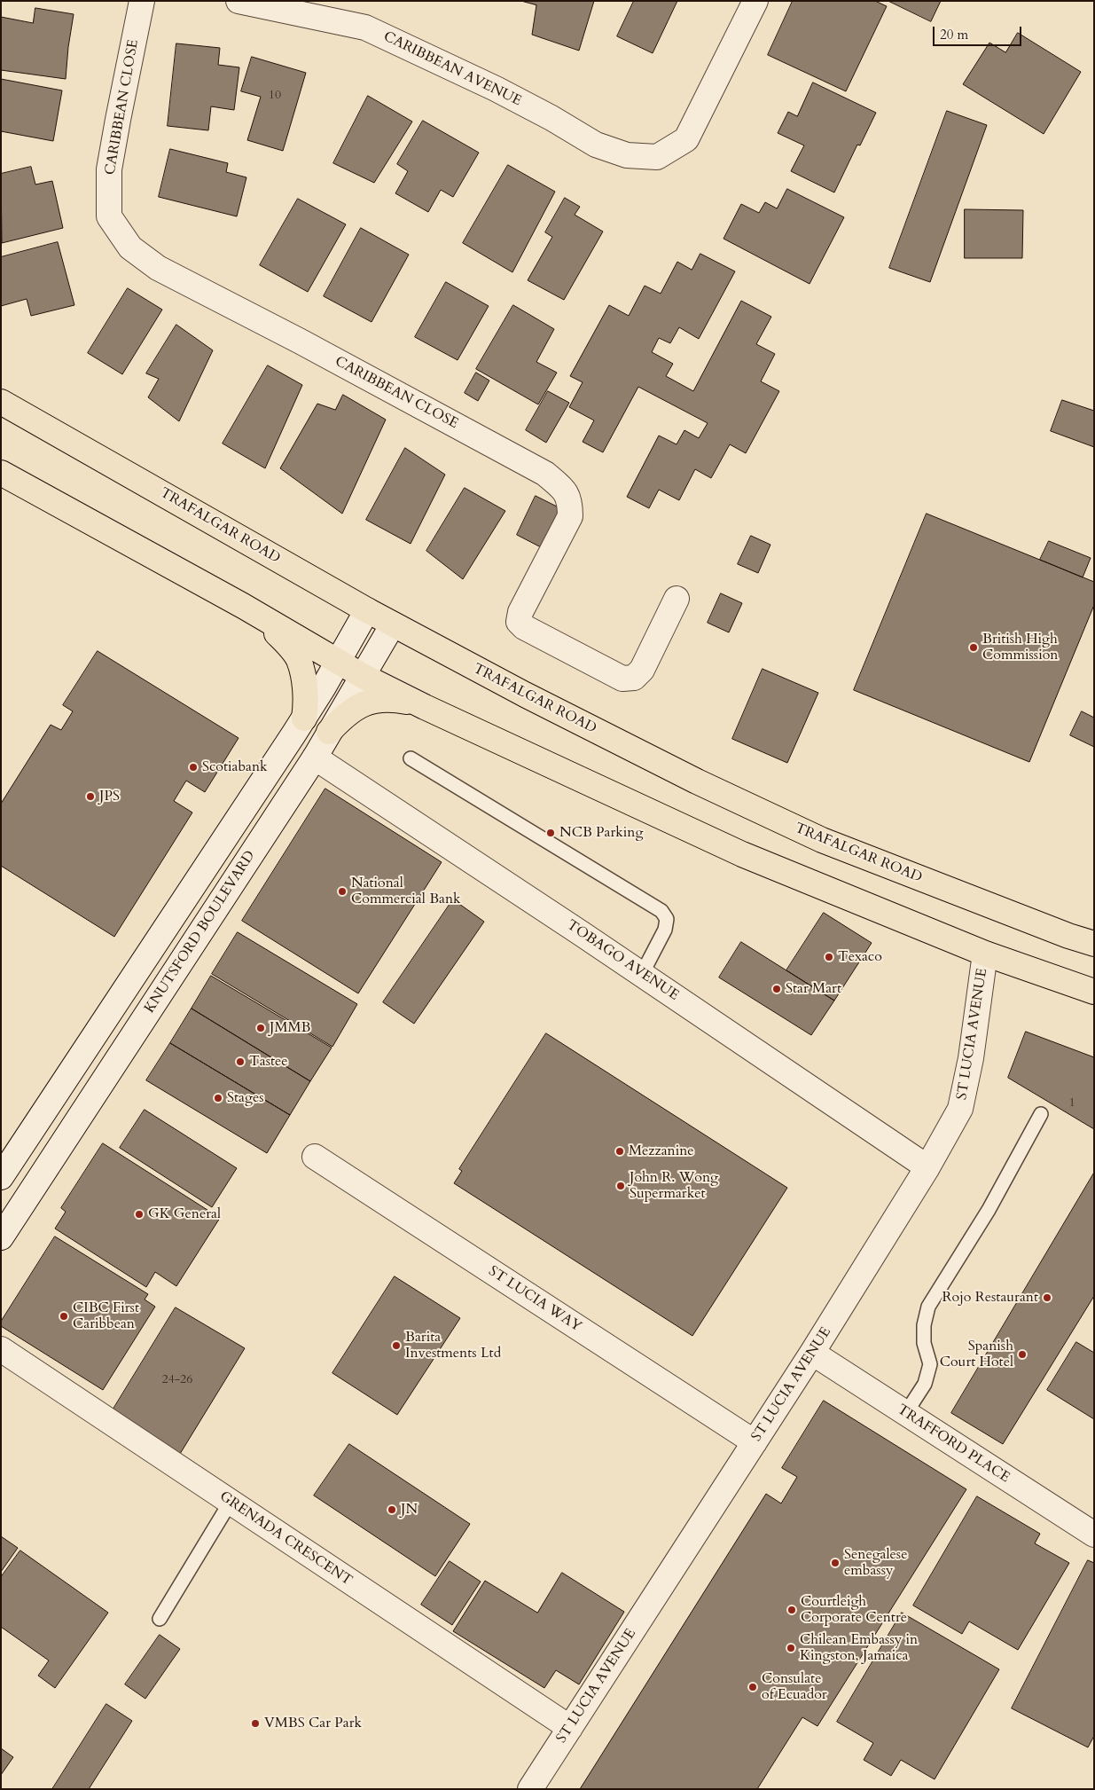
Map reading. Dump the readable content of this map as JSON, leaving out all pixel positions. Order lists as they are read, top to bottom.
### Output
{
  "streets": {
    "main road": ["TRAFALGAR ROAD"],
    "street": [
      "CARIBBEAN AVENUE",
      "CARIBBEAN CLOSE",
      "KNUTSFORD BOULEVARD",
      "TOBAGO AVENUE",
      "ST LUCIA AVENUE",
      "ST LUCIA WAY",
      "TRAFFORD PLACE",
      "GRENADA CRESCENT"
    ]
  },
  "crossings": [
    ["TRAFALGAR ROAD", "KNUTSFORD BOULEVARD"],
    ["KNUTSFORD BOULEVARD", "TOBAGO AVENUE"],
    ["TOBAGO AVENUE", "ST LUCIA AVENUE"],
    ["ST LUCIA AVENUE", "ST LUCIA WAY"],
    ["ST LUCIA AVENUE", "TRAFFORD PLACE"],
    ["ST LUCIA AVENUE", "GRENADA CRESCENT"]
  ],
  "places": [
    "British High Commission",
    "Scotiabank",
    "JPS",
    "NCB Parking",
    "National Commercial Bank",
    "Texaco",
    "Star Mart",
    "JMMB",
    "Tastee",
    "Stages",
    "Mezzanine",
    "John R. Wong Supermarket",
    "GK General",
    "Rojo Restaurant",
    "CIBC First Caribbean",
    "Barita Investments Ltd",
    "Spanish Court Hotel",
    "JN",
    "Senegalese embassy",
    "Courtleigh Corporate Centre",
    "Chilean Embassy in Kingston, Jamaica",
    "Consulate of Ecuador",
    "VMBS Car Park"
  ],
  "house_numbers": ["10", "1", "24-26"],
  "scale_bar": "20 m"
}
